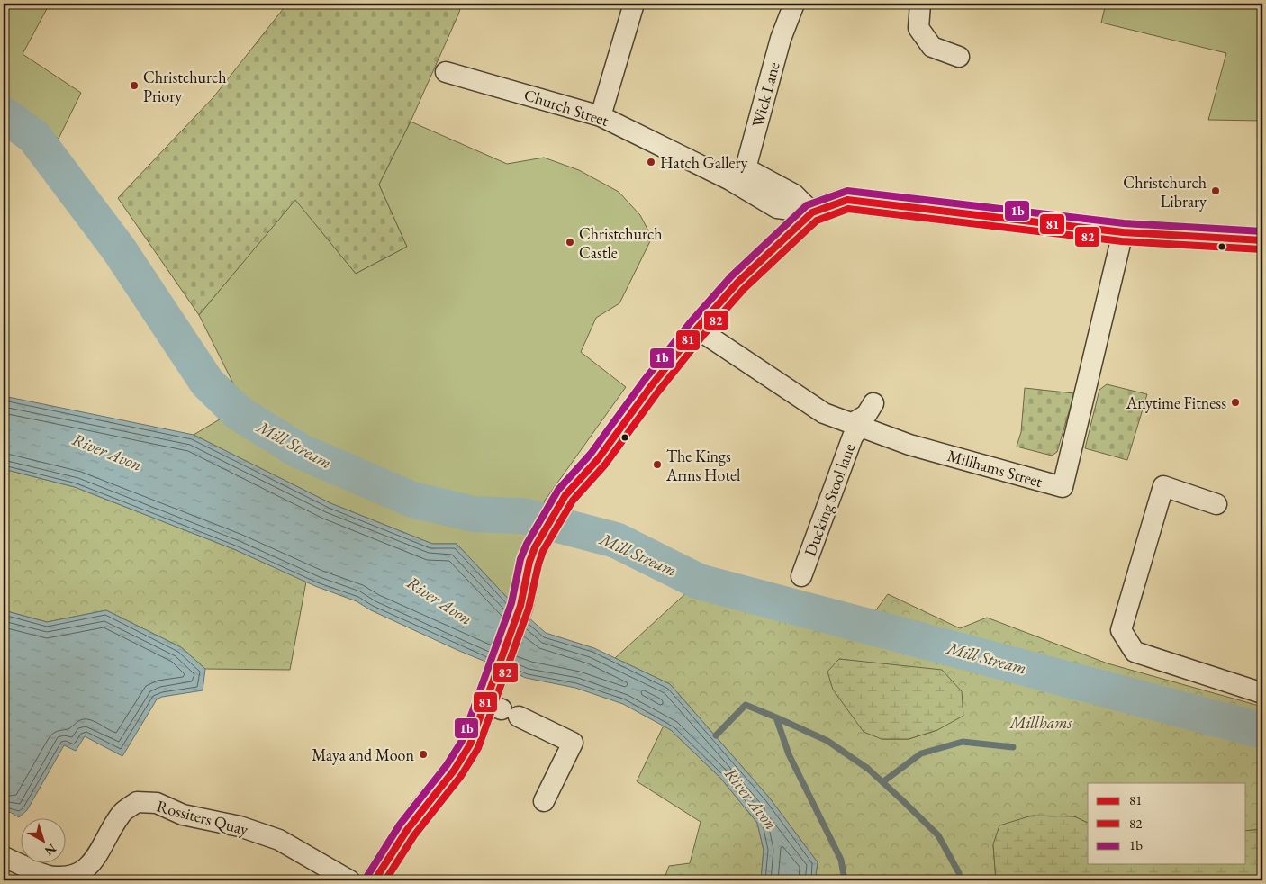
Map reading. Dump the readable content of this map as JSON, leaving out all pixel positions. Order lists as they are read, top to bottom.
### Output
{
  "streets": {
    "street": [
      "Wick Lane",
      "Church Street",
      "Millhams Street",
      "Ducking Stool lane",
      "Rossiters Quay"
    ]
  },
  "crossings": [
    ["Wick Lane", "Church Street"],
    ["Millhams Street", "Ducking Stool lane"]
  ],
  "water": ["Mill Stream", "River Avon"],
  "parks": ["Millhams"],
  "places": [
    "Christchurch Priory",
    "Hatch Gallery",
    "Christchurch Library",
    "Christchurch Castle",
    "Anytime Fitness",
    "The Kings Arms Hotel",
    "Maya and Moon"
  ],
  "lines": ["transit line 1b", "transit line 81", "transit line 82"],
  "legend": ["81", "82", "1b"],
  "north": "bottom right"
}
